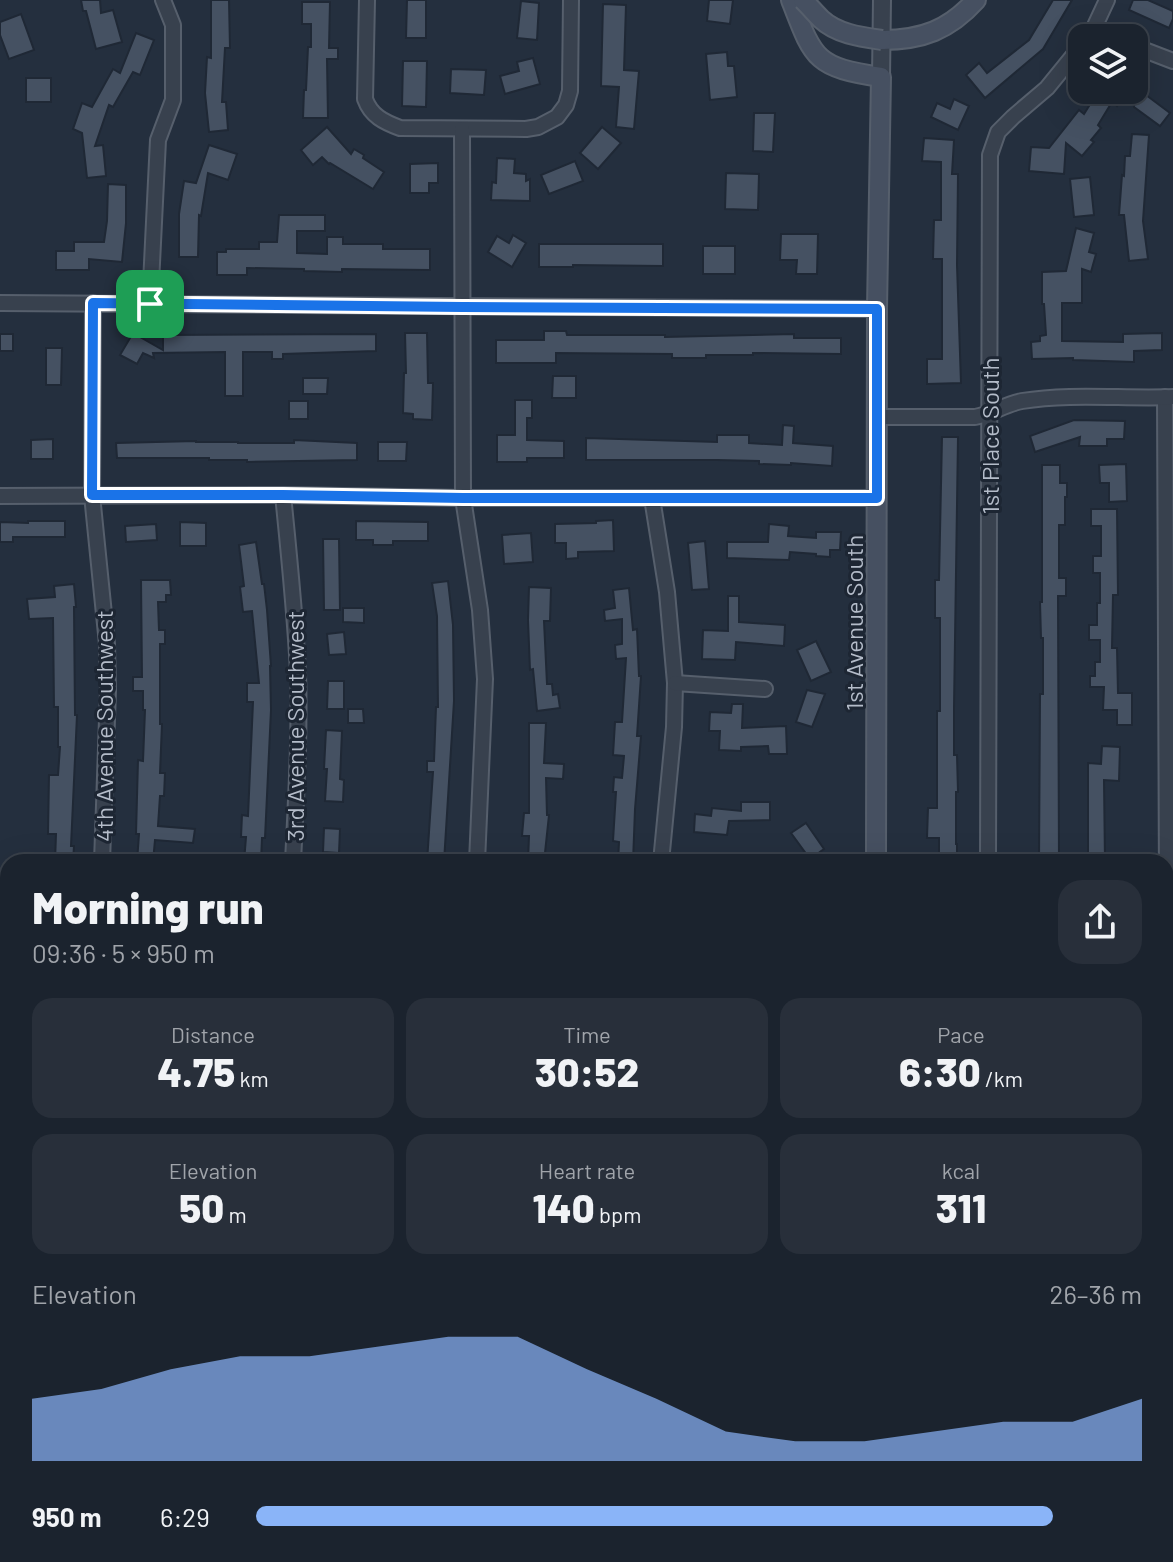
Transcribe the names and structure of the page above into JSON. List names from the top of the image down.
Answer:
{
  "streets": {
    "main road": ["1st Avenue South"],
    "street": ["1st Place South", "4th Avenue Southwest", "3rd Avenue Southwest"]
  },
  "page": {
    "heading": ["Morning run", "09:36 · 5 × 950 m"],
    "stats": [
      ["Distance", "4.75 km"],
      ["Time", "30:52"],
      ["Pace", "6:30 /km"],
      ["Elevation", "50 m"],
      ["Heart rate", "140 bpm"],
      ["kcal", "311"]
    ],
    "chart": ["Elevation", "26–36 m"],
    "list": [
      {
        "name": "950 m",
        "note": "6:29"
      }
    ]
  }
}
